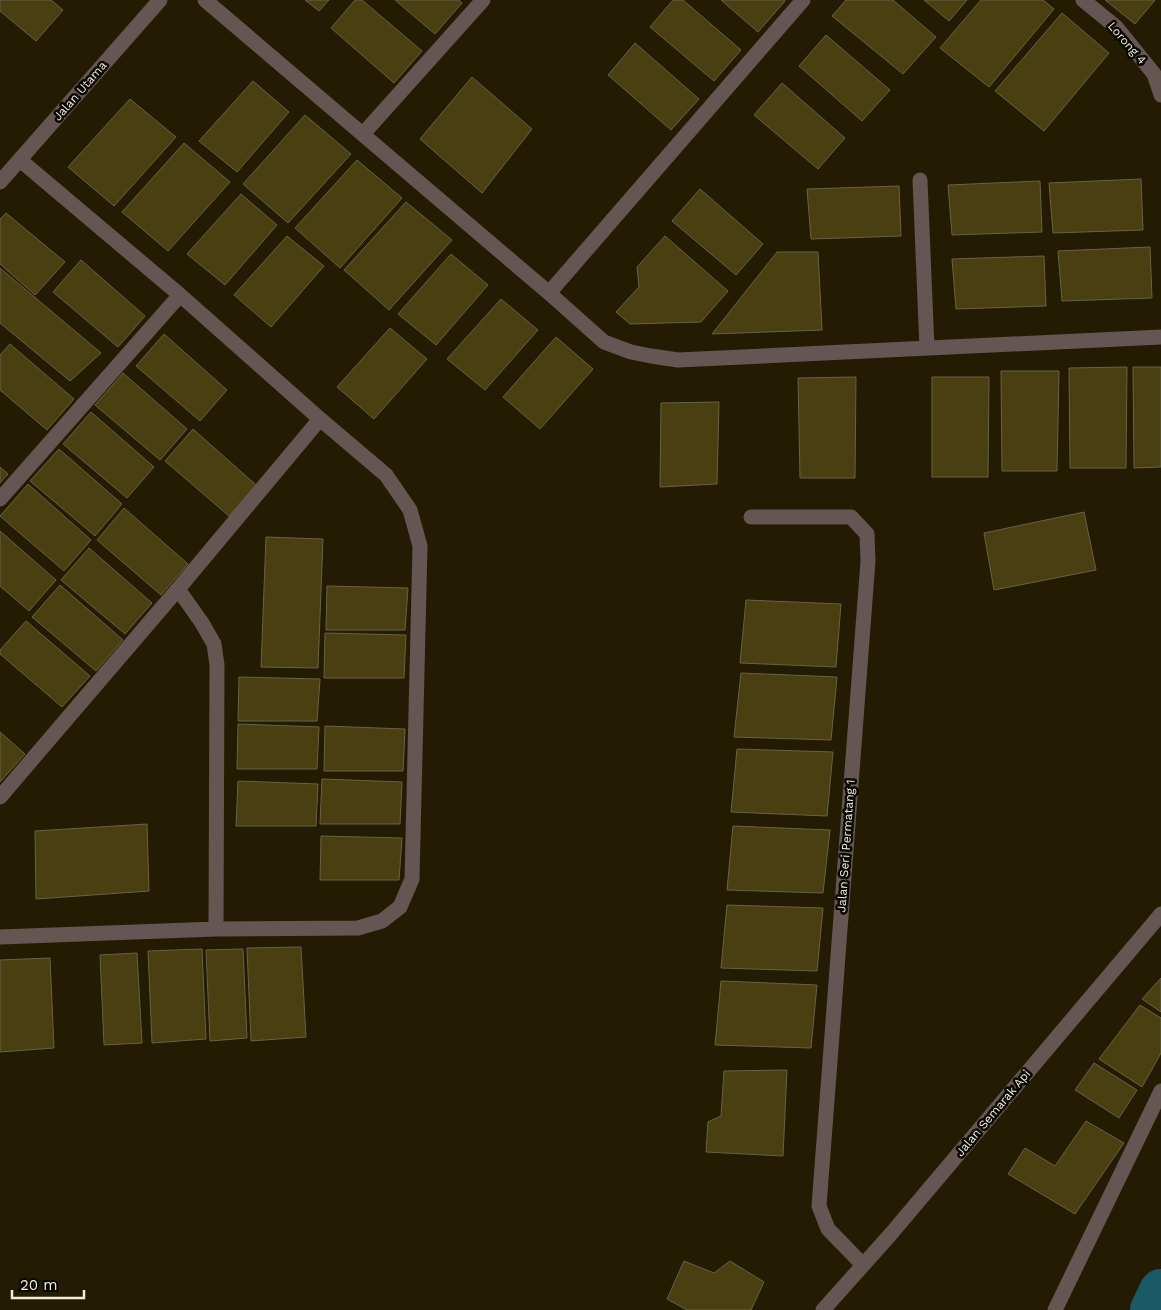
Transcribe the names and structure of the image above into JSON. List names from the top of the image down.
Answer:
{
  "streets": {
    "street": [
      "Lorong 4",
      "Jalan Utama",
      "Jalan Seri Permatang 1",
      "Jalan Semarak Api"
    ]
  },
  "crossings": [
    ["Jalan Seri Permatang 1", "Jalan Semarak Api"]
  ],
  "scale_bar": "20 m"
}
